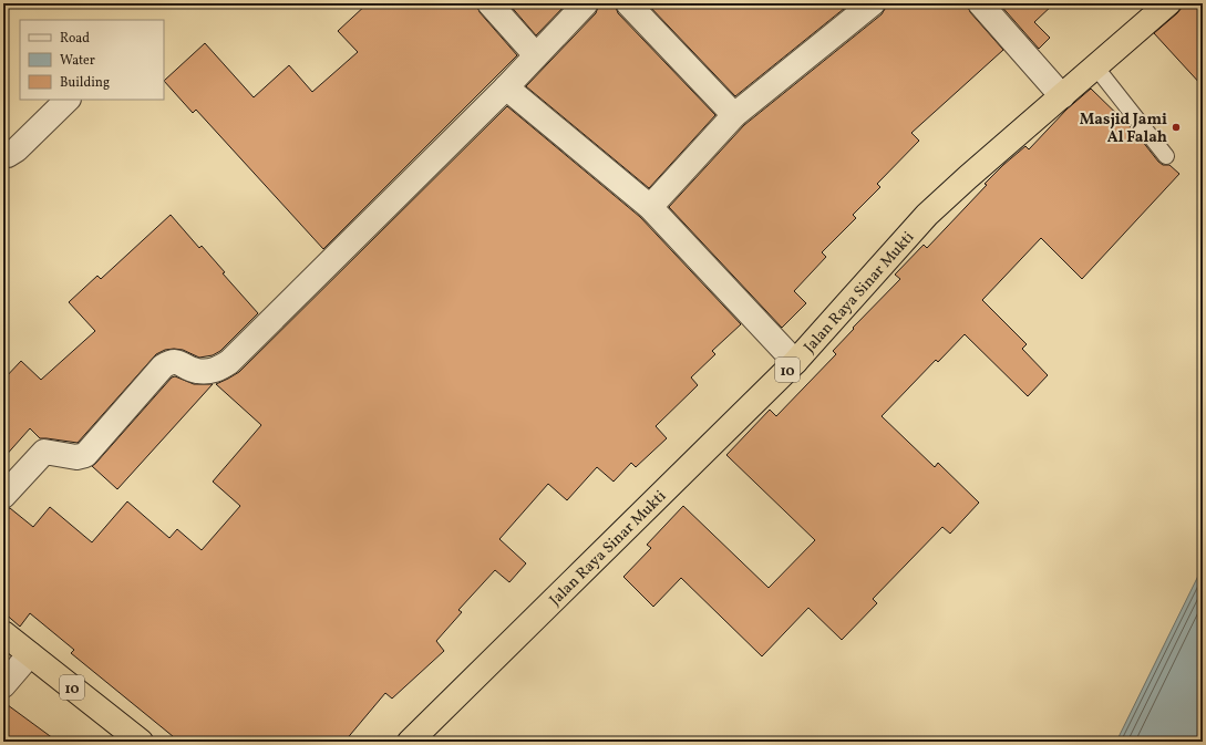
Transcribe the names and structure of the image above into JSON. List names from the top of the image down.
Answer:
{
  "streets": {
    "highway": ["Jalan Raya Sinar Mukti", "10"]
  },
  "places": ["Masjid Jami Al Falah"],
  "legend": ["Road", "Water", "Building"]
}
